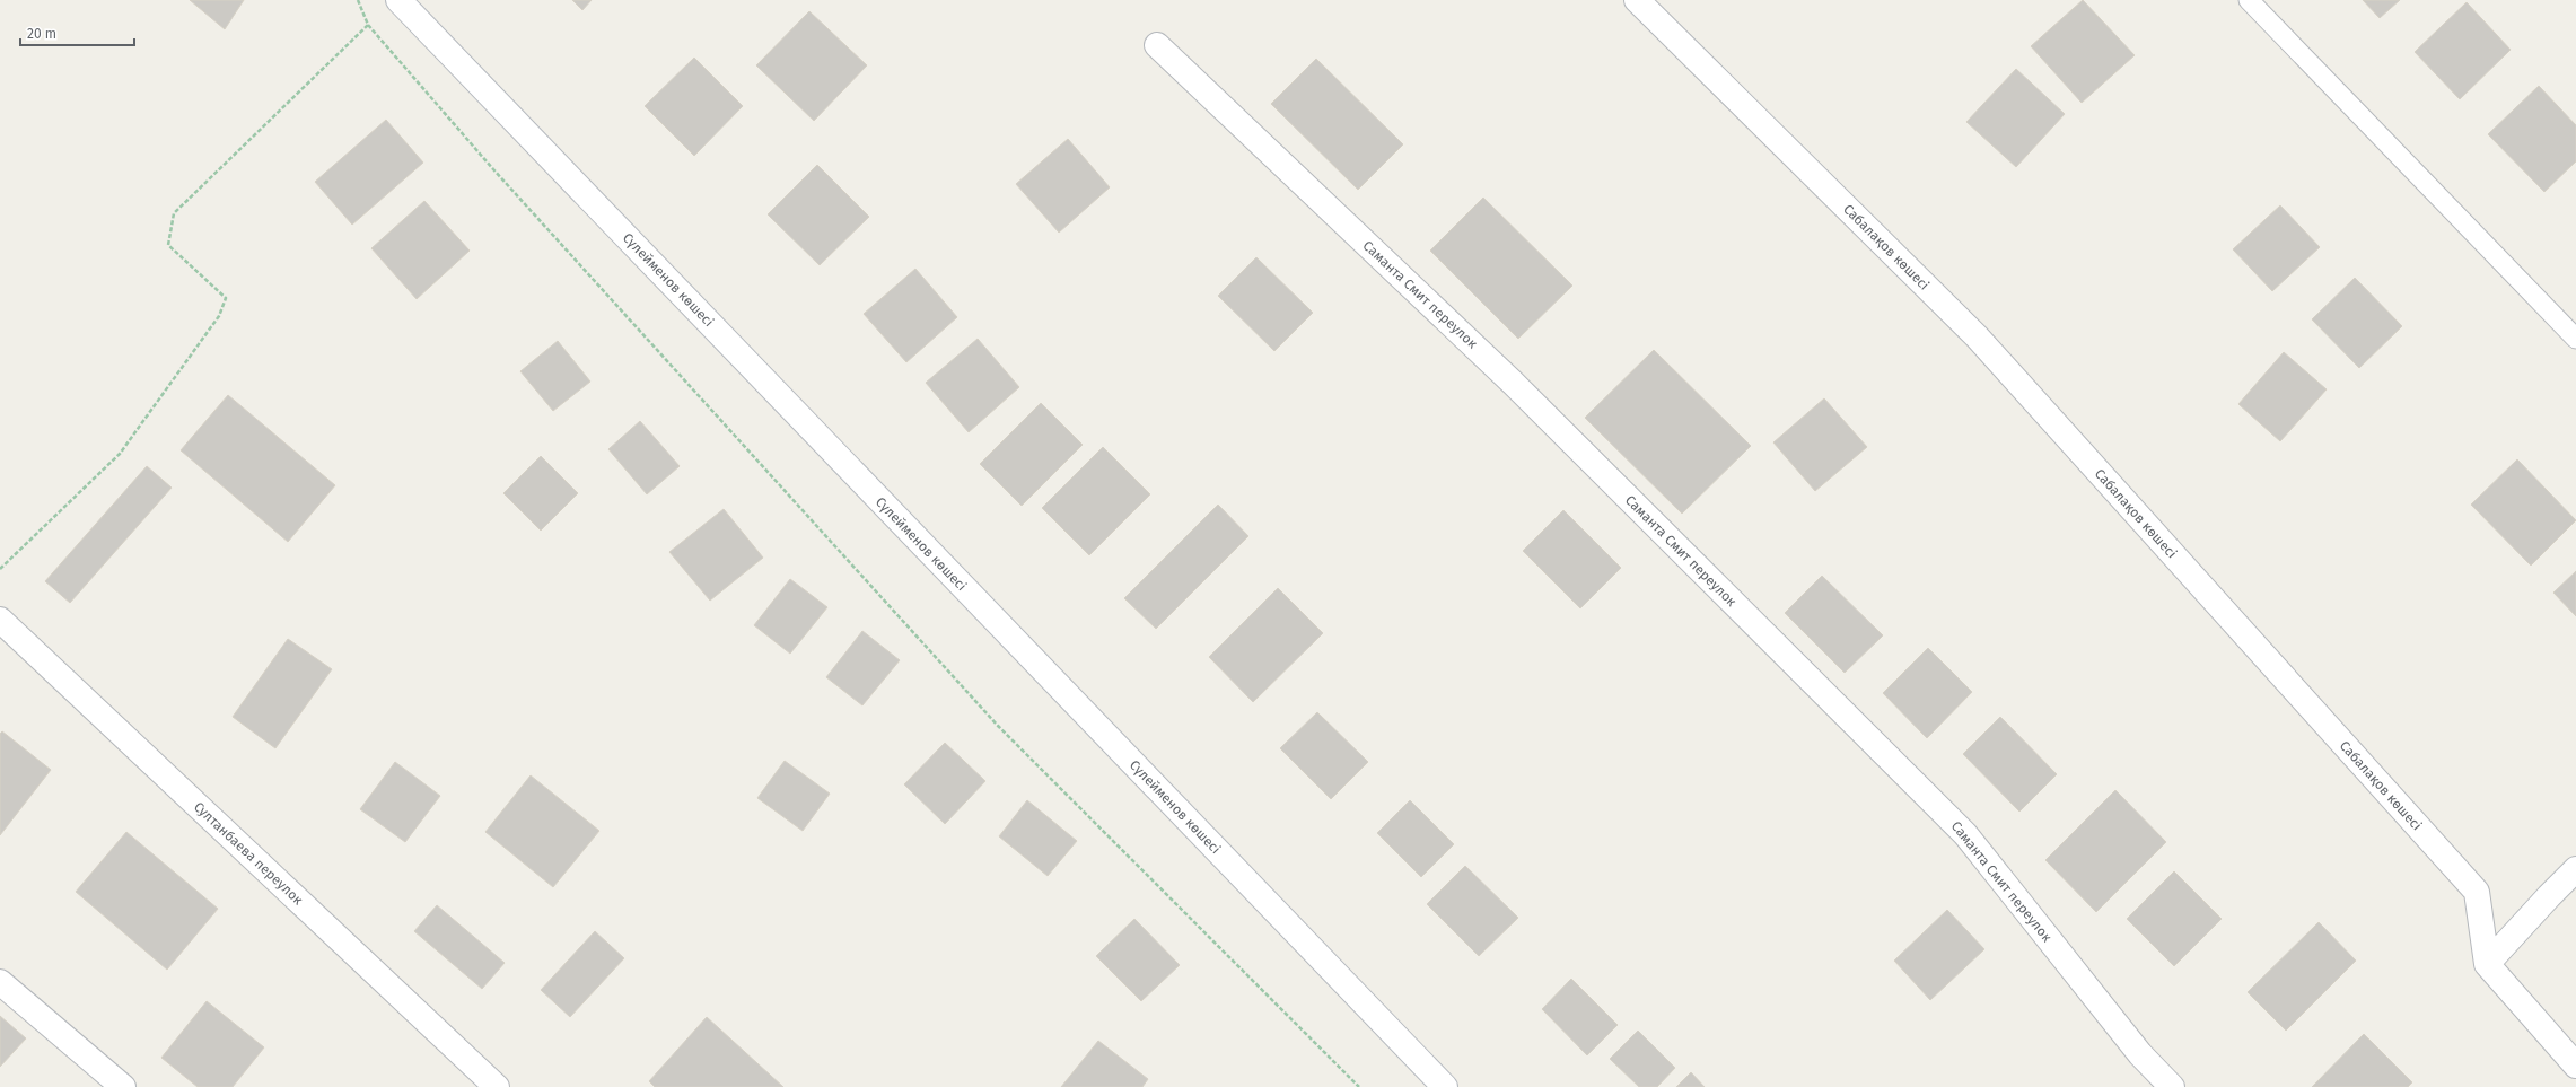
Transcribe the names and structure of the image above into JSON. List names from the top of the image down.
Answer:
{
  "streets": {
    "street": [
      "Сабалақов көшесі",
      "Сүлейменов көшесі",
      "Саманта Смит переулок",
      "Султанбаева переулок"
    ]
  },
  "scale_bar": "20 m"
}
